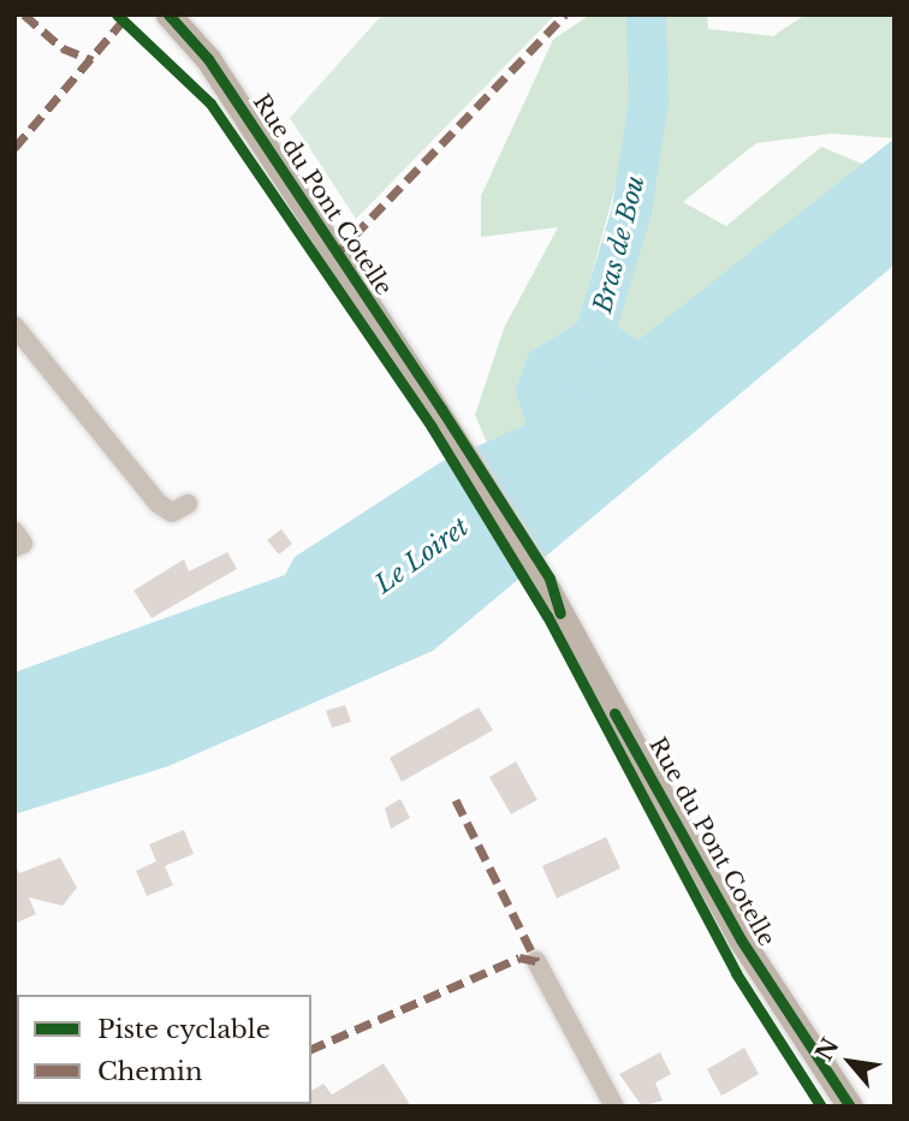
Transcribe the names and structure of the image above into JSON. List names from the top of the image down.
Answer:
{
  "streets": {
    "street": ["Rue du Pont Cotelle"]
  },
  "water": ["Bras de Bou", "Le Loiret"],
  "legend": ["Piste cyclable", "Chemin"],
  "north": "top left"
}
